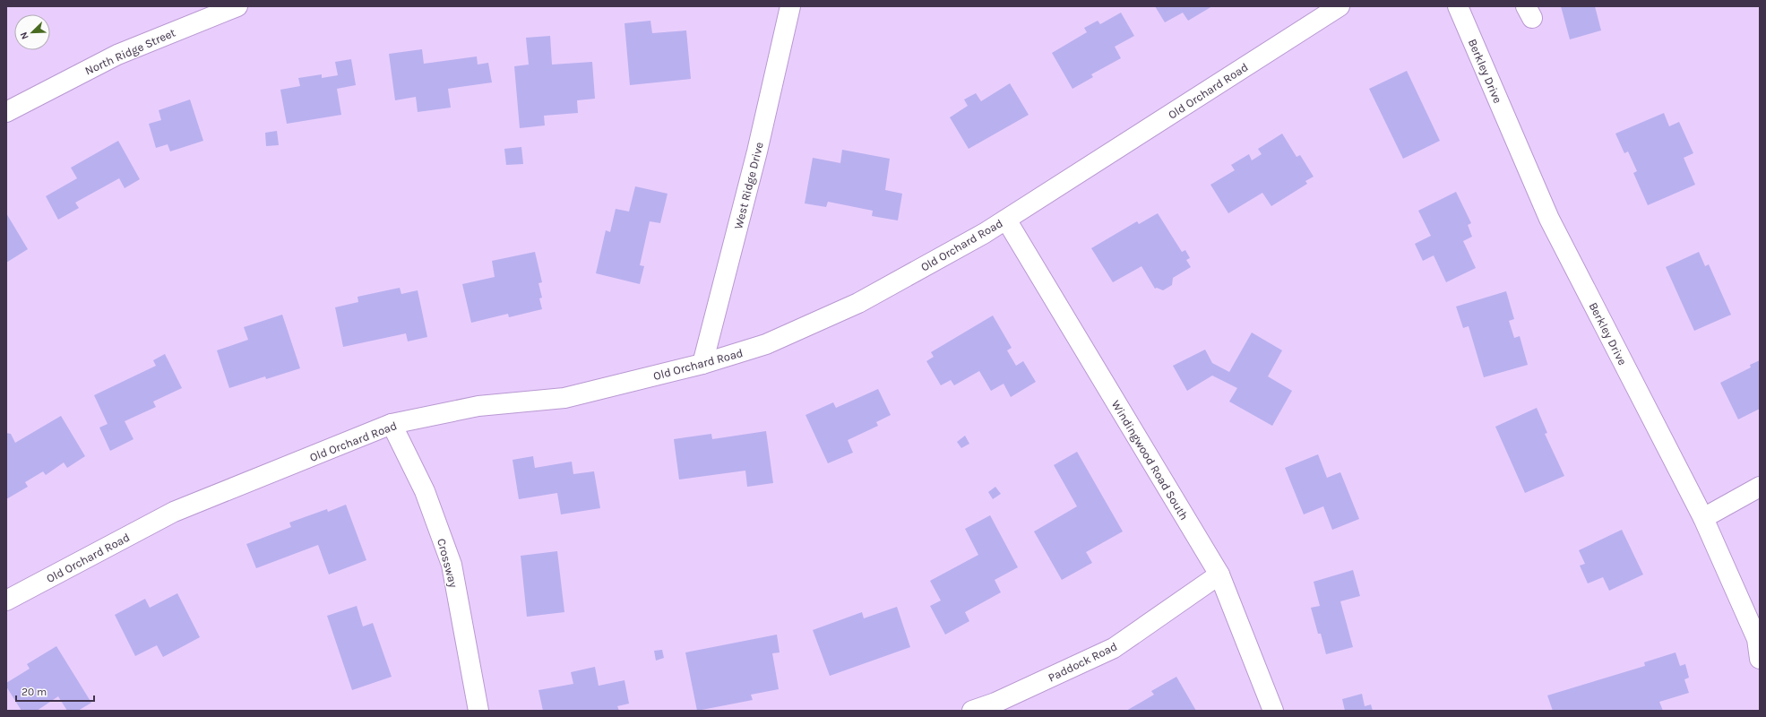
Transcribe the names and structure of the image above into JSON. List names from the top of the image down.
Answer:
{
  "streets": {
    "street": [
      "North Ridge Street",
      "Berkley Drive",
      "Old Orchard Road",
      "West Ridge Drive",
      "Windingwood Road South",
      "Crossway",
      "Paddock Road"
    ]
  },
  "crossings": [
    ["Old Orchard Road", "West Ridge Drive"],
    ["Old Orchard Road", "Windingwood Road South"],
    ["Old Orchard Road", "Crossway"],
    ["Windingwood Road South", "Paddock Road"]
  ],
  "scale_bar": "20 m",
  "north": "bottom left"
}
